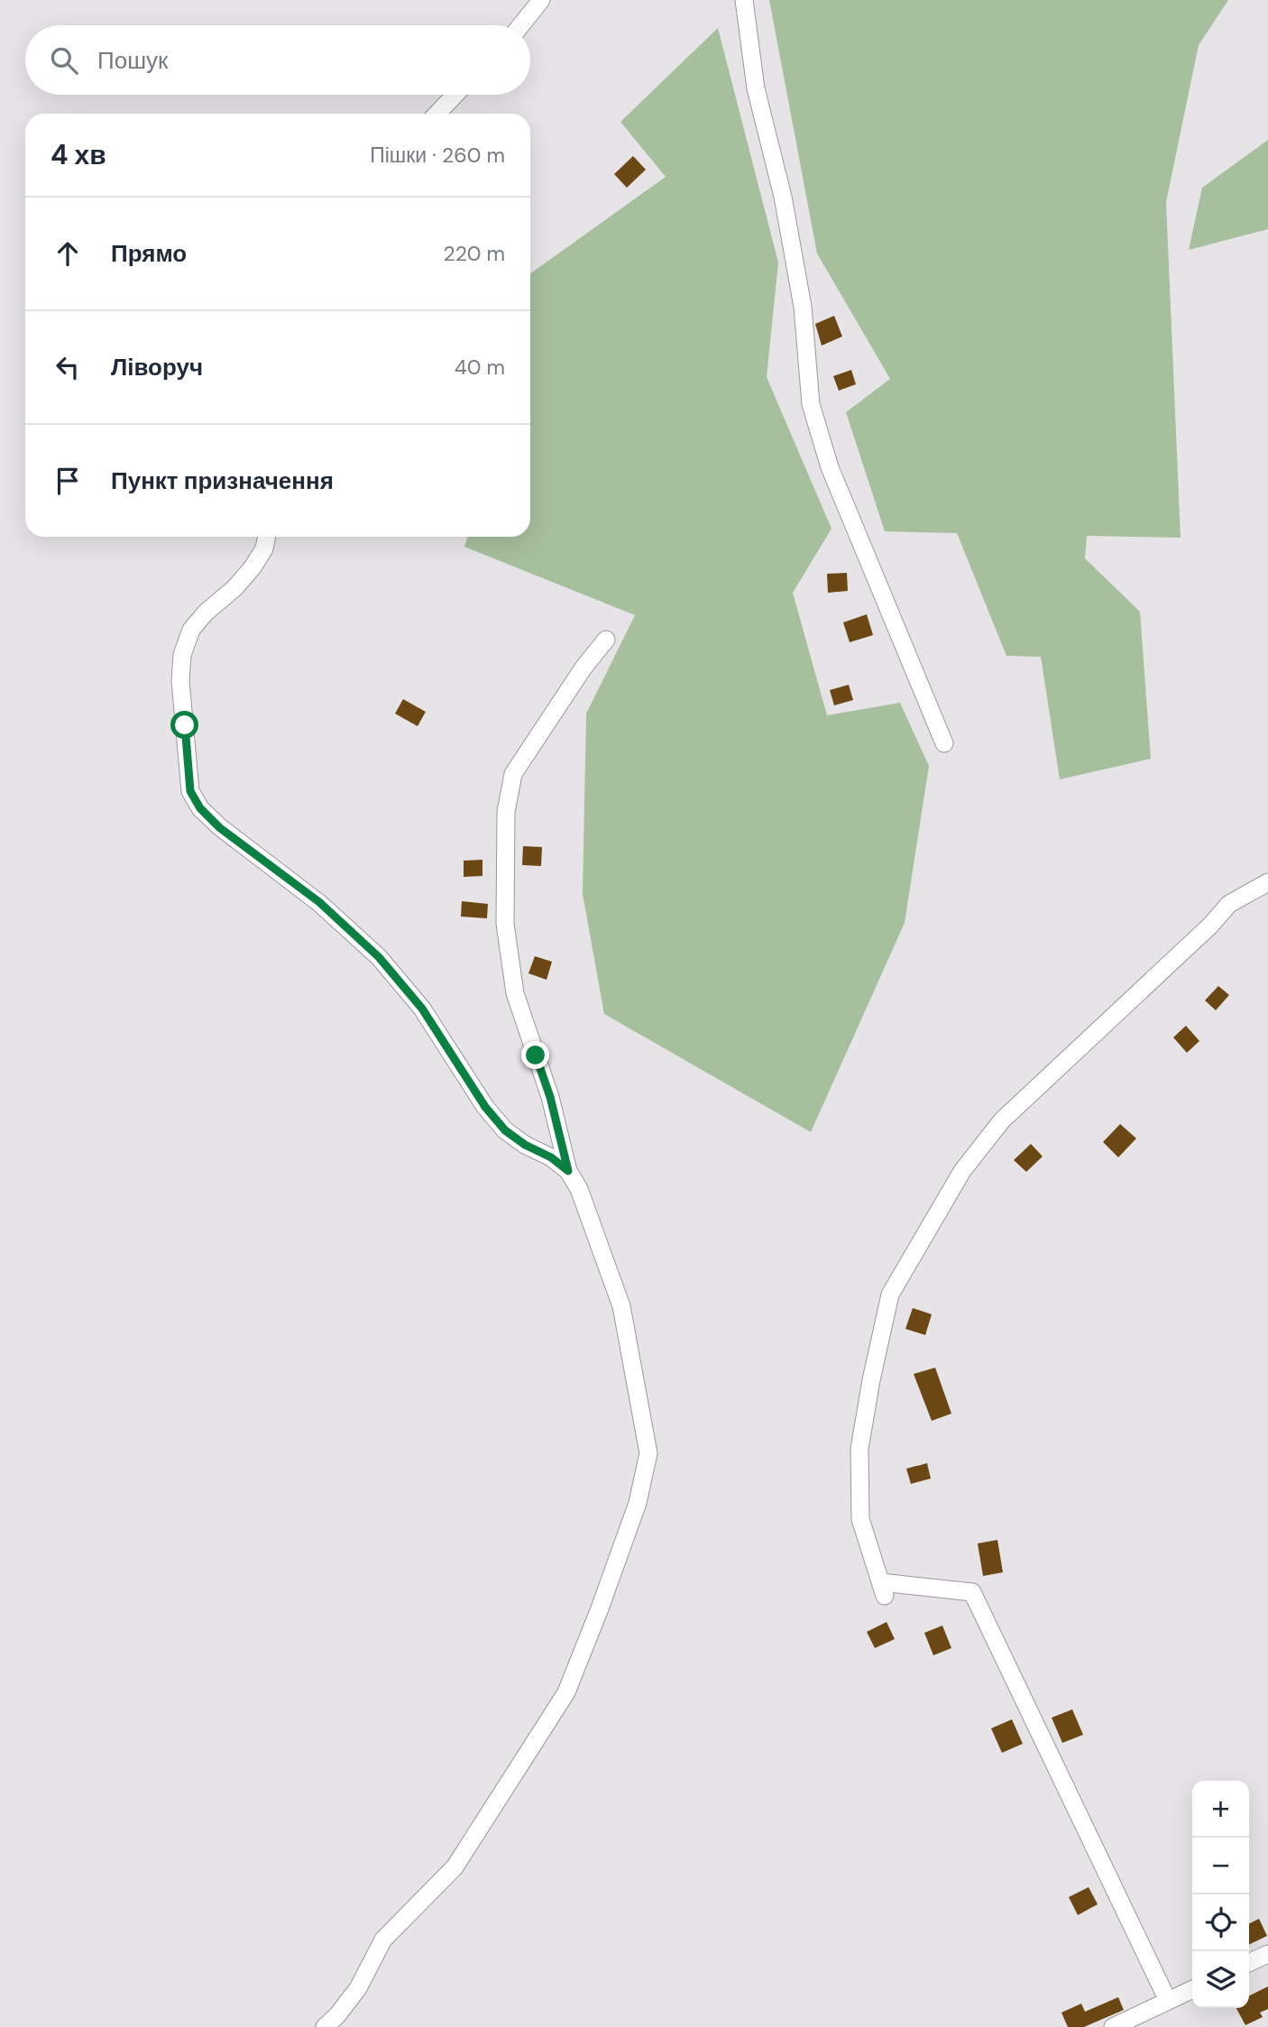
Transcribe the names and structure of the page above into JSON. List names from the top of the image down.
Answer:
{
  "page": {
    "search": "Пошук",
    "heading": ["4 хв", "Пішки · 260 m"],
    "list": [
      ["Прямо", "220 m"],
      ["Ліворуч", "40 m"],
      "Пункт призначення"
    ],
    "map_buttons": ["+", "−"]
  }
}
